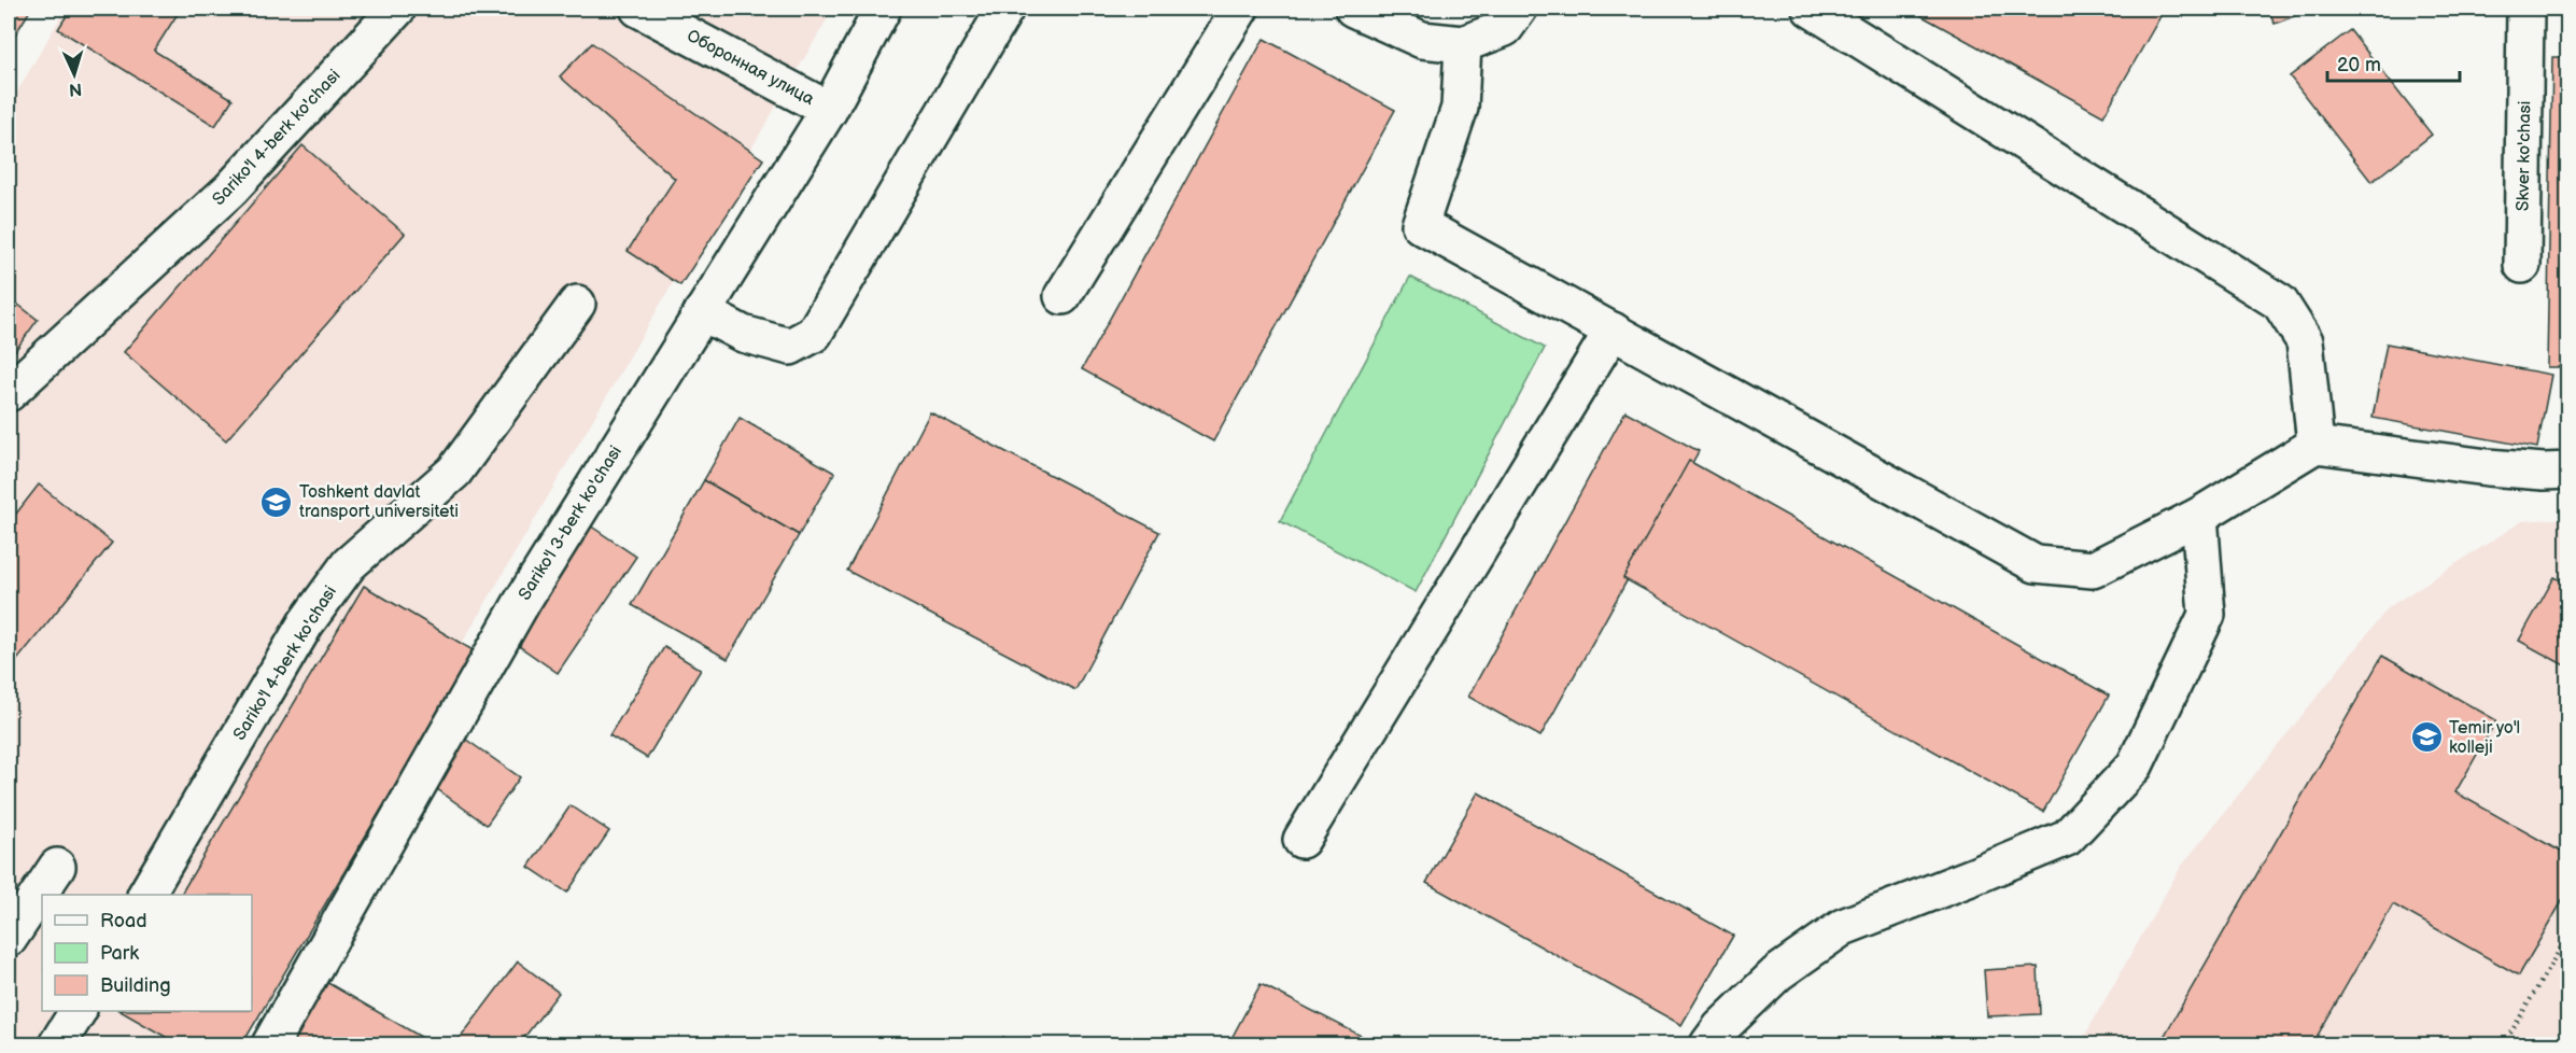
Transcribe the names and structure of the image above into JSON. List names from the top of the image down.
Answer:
{
  "streets": {
    "street": [
      "Оборонная улица",
      "Sariko'l 4-berk ko'chasi",
      "Skver ko'chasi",
      "Sariko'l 3-berk ko'chasi"
    ]
  },
  "crossings": [
    ["Оборонная улица", "Sariko'l 3-berk ko'chasi"]
  ],
  "places": {
    "school or university": ["Toshkent davlat transport universiteti", "Temir yo'l kolleji"]
  },
  "legend": ["Road", "Park", "Building"],
  "scale_bar": "20 m",
  "north": "bottom"
}
